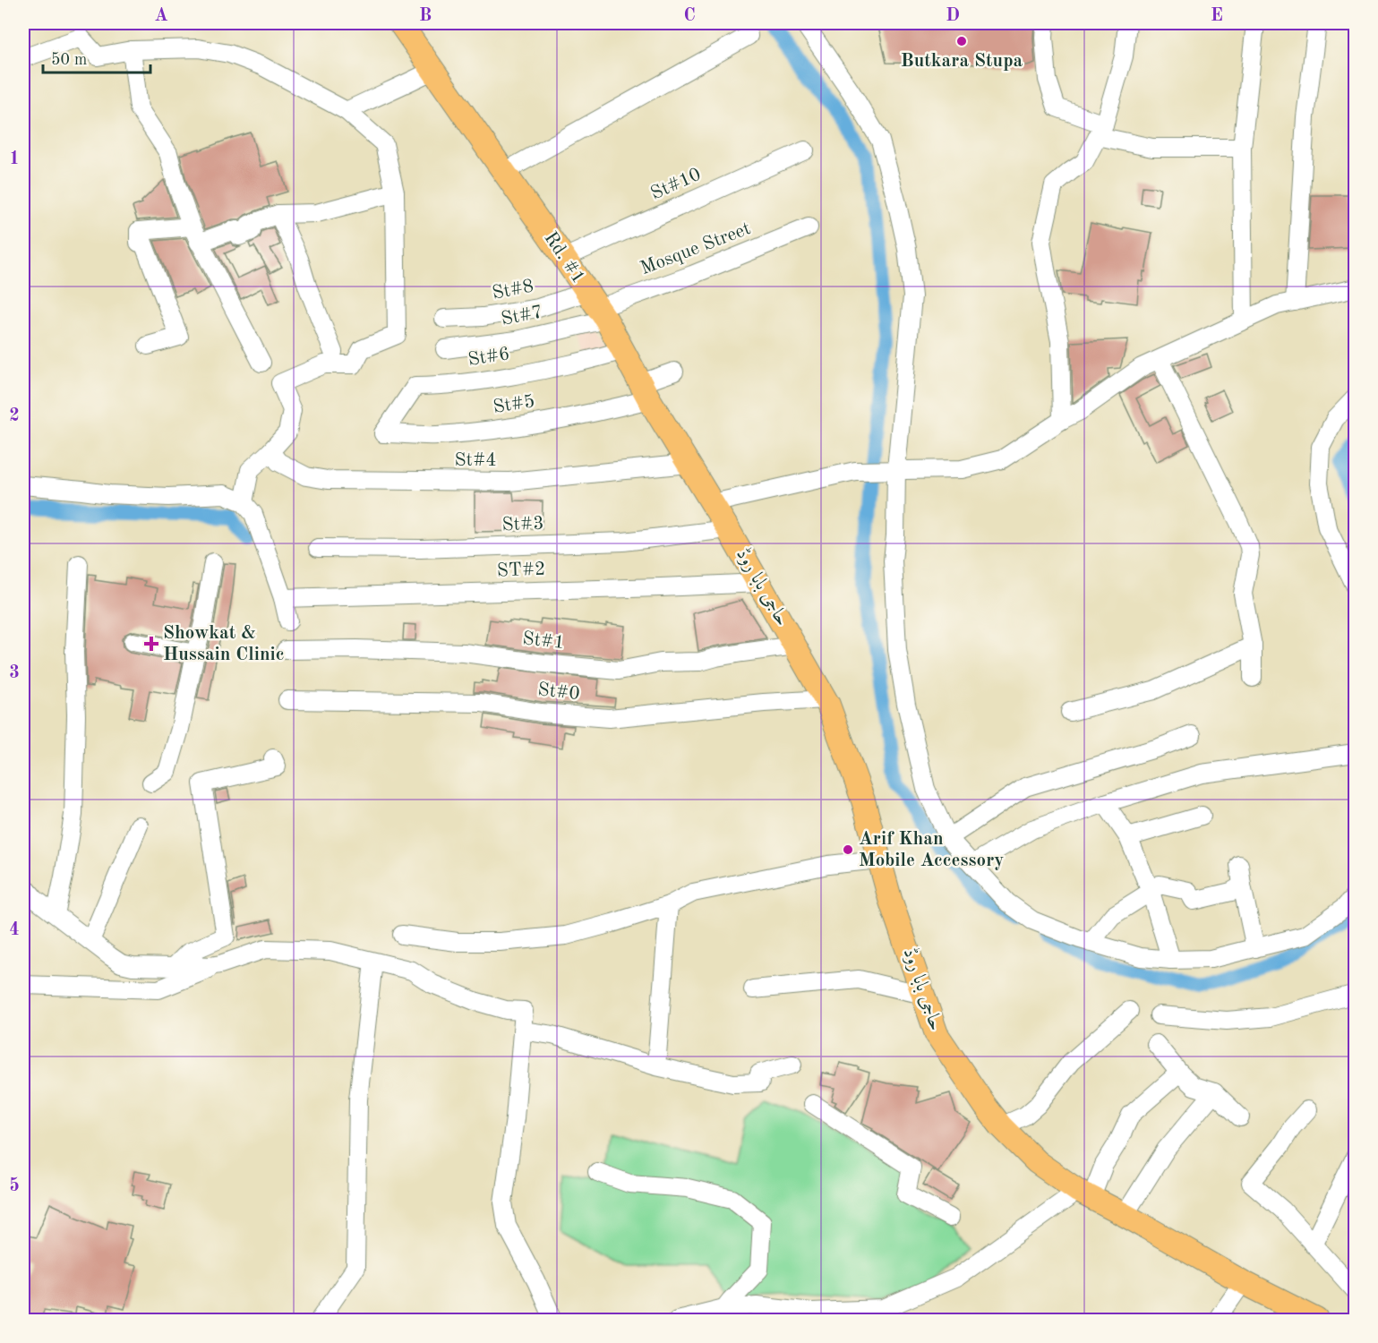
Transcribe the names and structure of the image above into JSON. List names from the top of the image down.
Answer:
{
  "streets": {
    "main road": ["Rd. #1", "حاجی بابا روڈ"],
    "street": [
      "St#10",
      "Mosque Street",
      "St#8",
      "St#7",
      "St#6",
      "St#5",
      "St#4",
      "St#3",
      "ST#2",
      "St#1",
      "St#0"
    ]
  },
  "crossings": [
    ["St#10", "Rd. #1"],
    ["Mosque Street", "Rd. #1"],
    ["Mosque Street", "St#8"],
    ["Mosque Street", "St#7"],
    ["Rd. #1", "St#8"],
    ["Rd. #1", "St#7"],
    ["Rd. #1", "St#6"],
    ["Rd. #1", "St#5"],
    ["Rd. #1", "St#4"],
    ["Rd. #1", "حاجی بابا روڈ"],
    ["St#8", "St#7"],
    ["St#6", "St#5"],
    ["St#3", "حاجی بابا روڈ"],
    ["ST#2", "حاجی بابا روڈ"],
    ["حاجی بابا روڈ", "St#1"],
    ["حاجی بابا روڈ", "St#0"]
  ],
  "places": {
    "other": ["Butkara Stupa", "Arif Khan Mobile Accessory"],
    "health": ["Showkat & Hussain Clinic"]
  },
  "scale_bar": "50 m",
  "grid": {
    "columns": [
      "A",
      "B",
      "C",
      "D",
      "E"
    ],
    "rows": [
      "1",
      "2",
      "3",
      "4",
      "5"
    ]
  }
}
